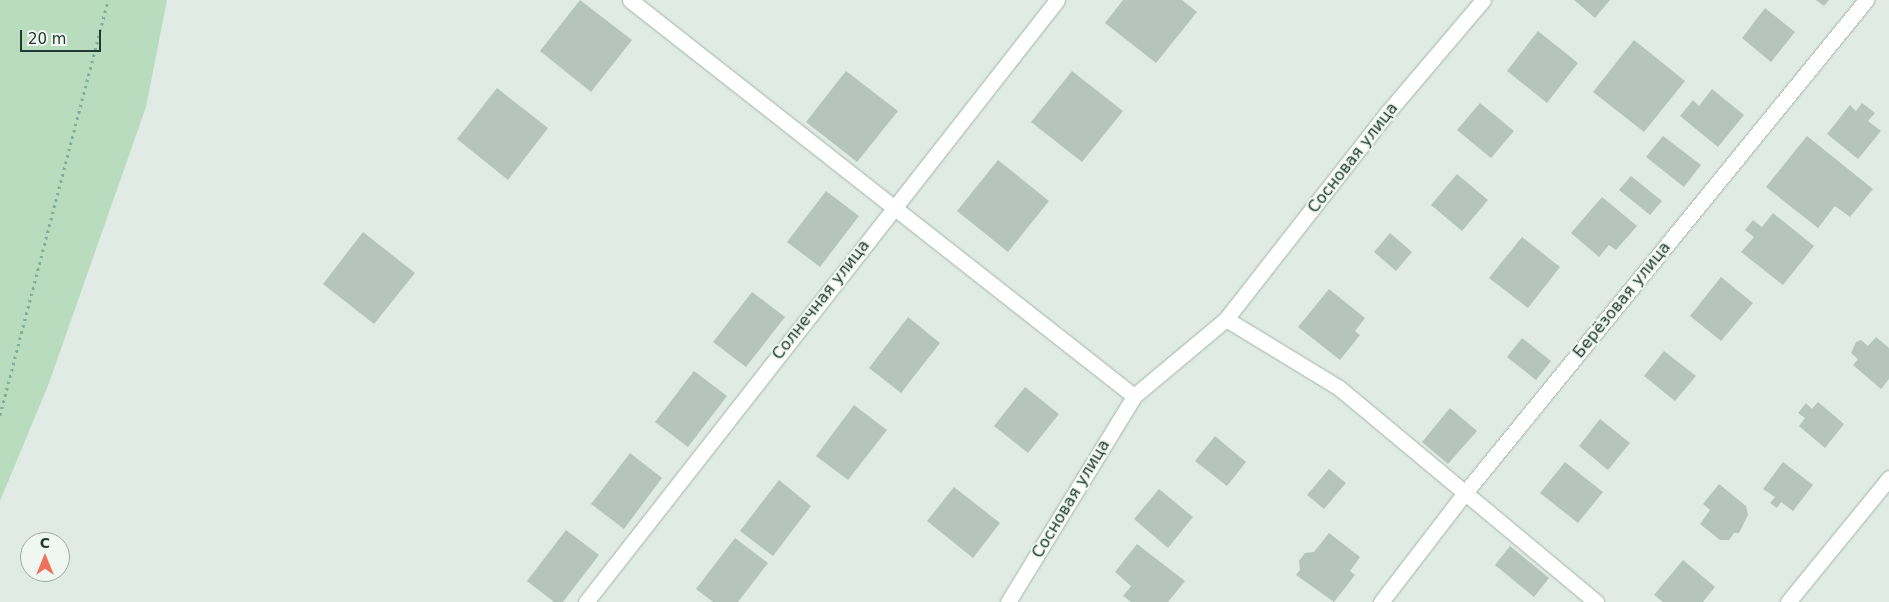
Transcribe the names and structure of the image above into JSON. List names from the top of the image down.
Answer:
{
  "streets": {
    "street": ["Сосновая улица", "Солнечная улица", "Берёзовая улица"]
  },
  "scale_bar": "20 m",
  "north": "top"
}
